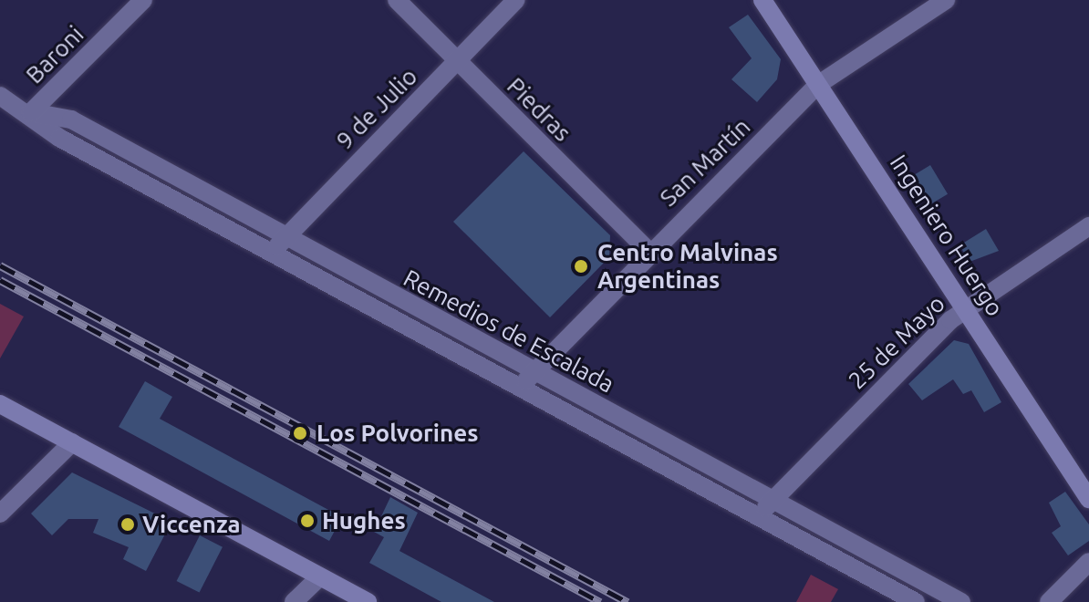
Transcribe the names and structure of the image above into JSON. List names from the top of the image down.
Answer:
{
  "streets": {
    "street": [
      "Baroni",
      "9 de Julio",
      "Piedras",
      "San Martín",
      "Ingeniero Huergo",
      "Remedios de Escalada",
      "25 de Mayo"
    ]
  },
  "crossings": [
    ["Baroni", "Remedios de Escalada"],
    ["9 de Julio", "Piedras"],
    ["9 de Julio", "Remedios de Escalada"],
    ["Piedras", "San Martín"],
    ["San Martín", "Ingeniero Huergo"],
    ["San Martín", "Remedios de Escalada"],
    ["Ingeniero Huergo", "25 de Mayo"],
    ["Remedios de Escalada", "25 de Mayo"]
  ],
  "places": [
    "Centro Malvinas Argentinas",
    "Los Polvorines",
    "Hughes",
    "Viccenza"
  ]
}
